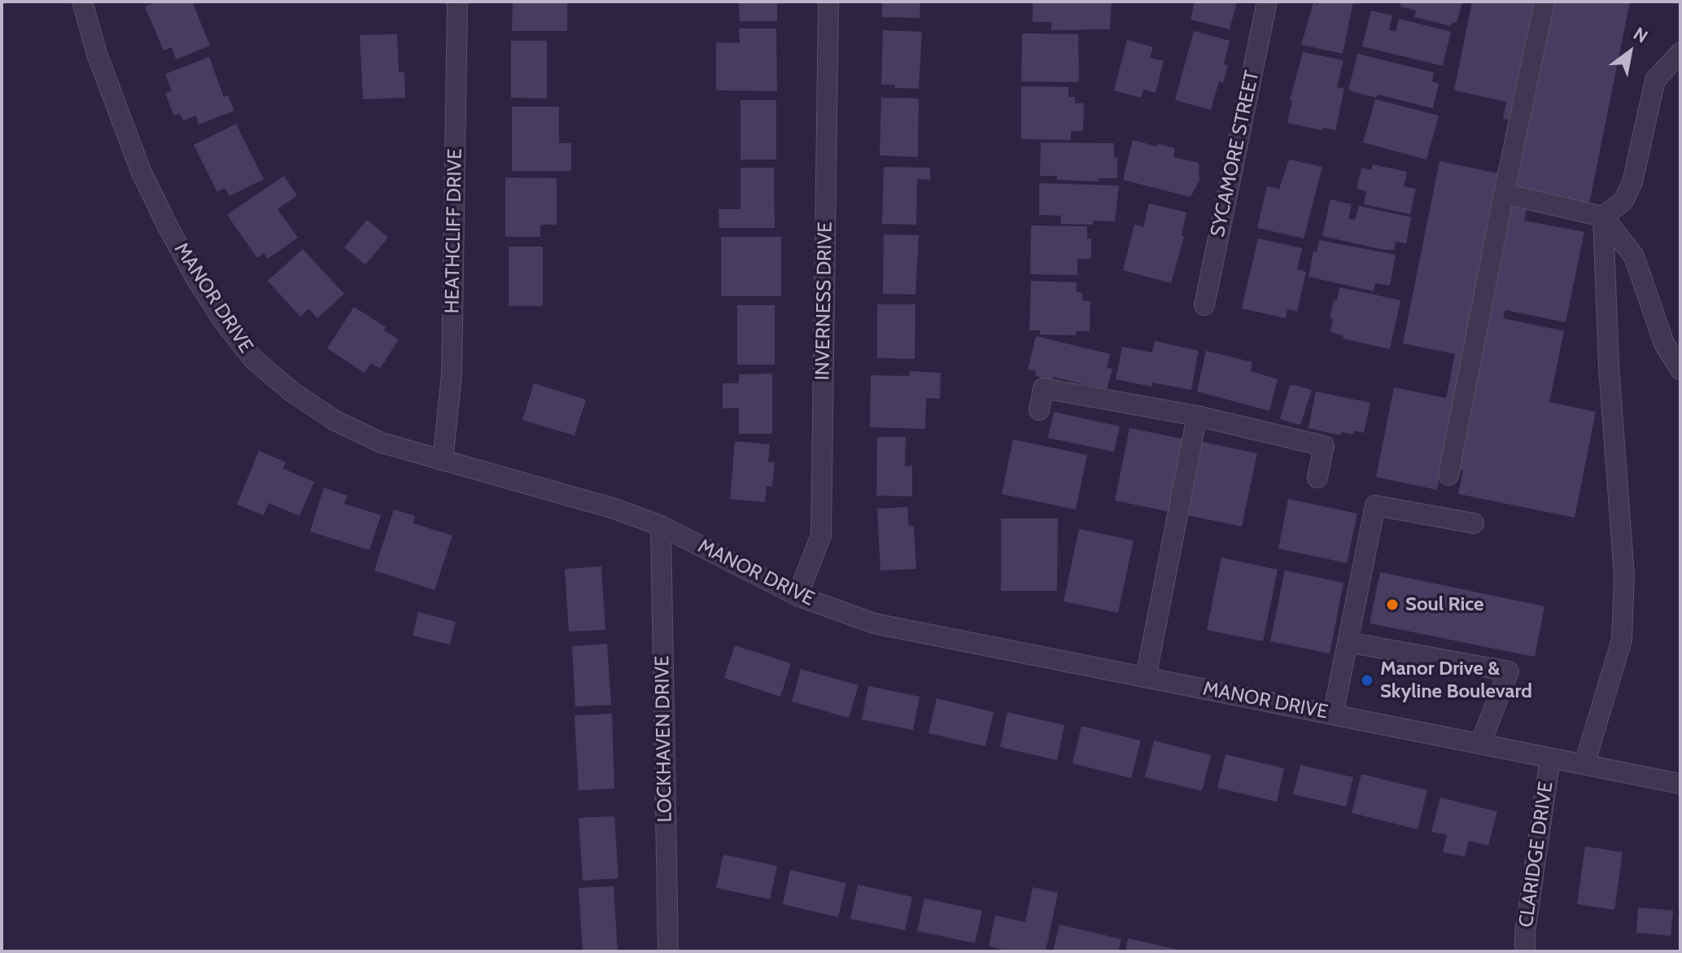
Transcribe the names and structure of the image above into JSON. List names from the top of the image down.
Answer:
{
  "streets": {
    "street": [
      "SYCAMORE STREET",
      "HEATHCLIFF DRIVE",
      "MANOR DRIVE",
      "INVERNESS DRIVE",
      "LOCKHAVEN DRIVE",
      "CLARIDGE DRIVE"
    ]
  },
  "crossings": [
    ["HEATHCLIFF DRIVE", "MANOR DRIVE"],
    ["MANOR DRIVE", "INVERNESS DRIVE"],
    ["MANOR DRIVE", "LOCKHAVEN DRIVE"],
    ["MANOR DRIVE", "CLARIDGE DRIVE"]
  ],
  "places": ["Soul Rice", "Manor Drive & Skyline Boulevard"],
  "north": "top right"
}
